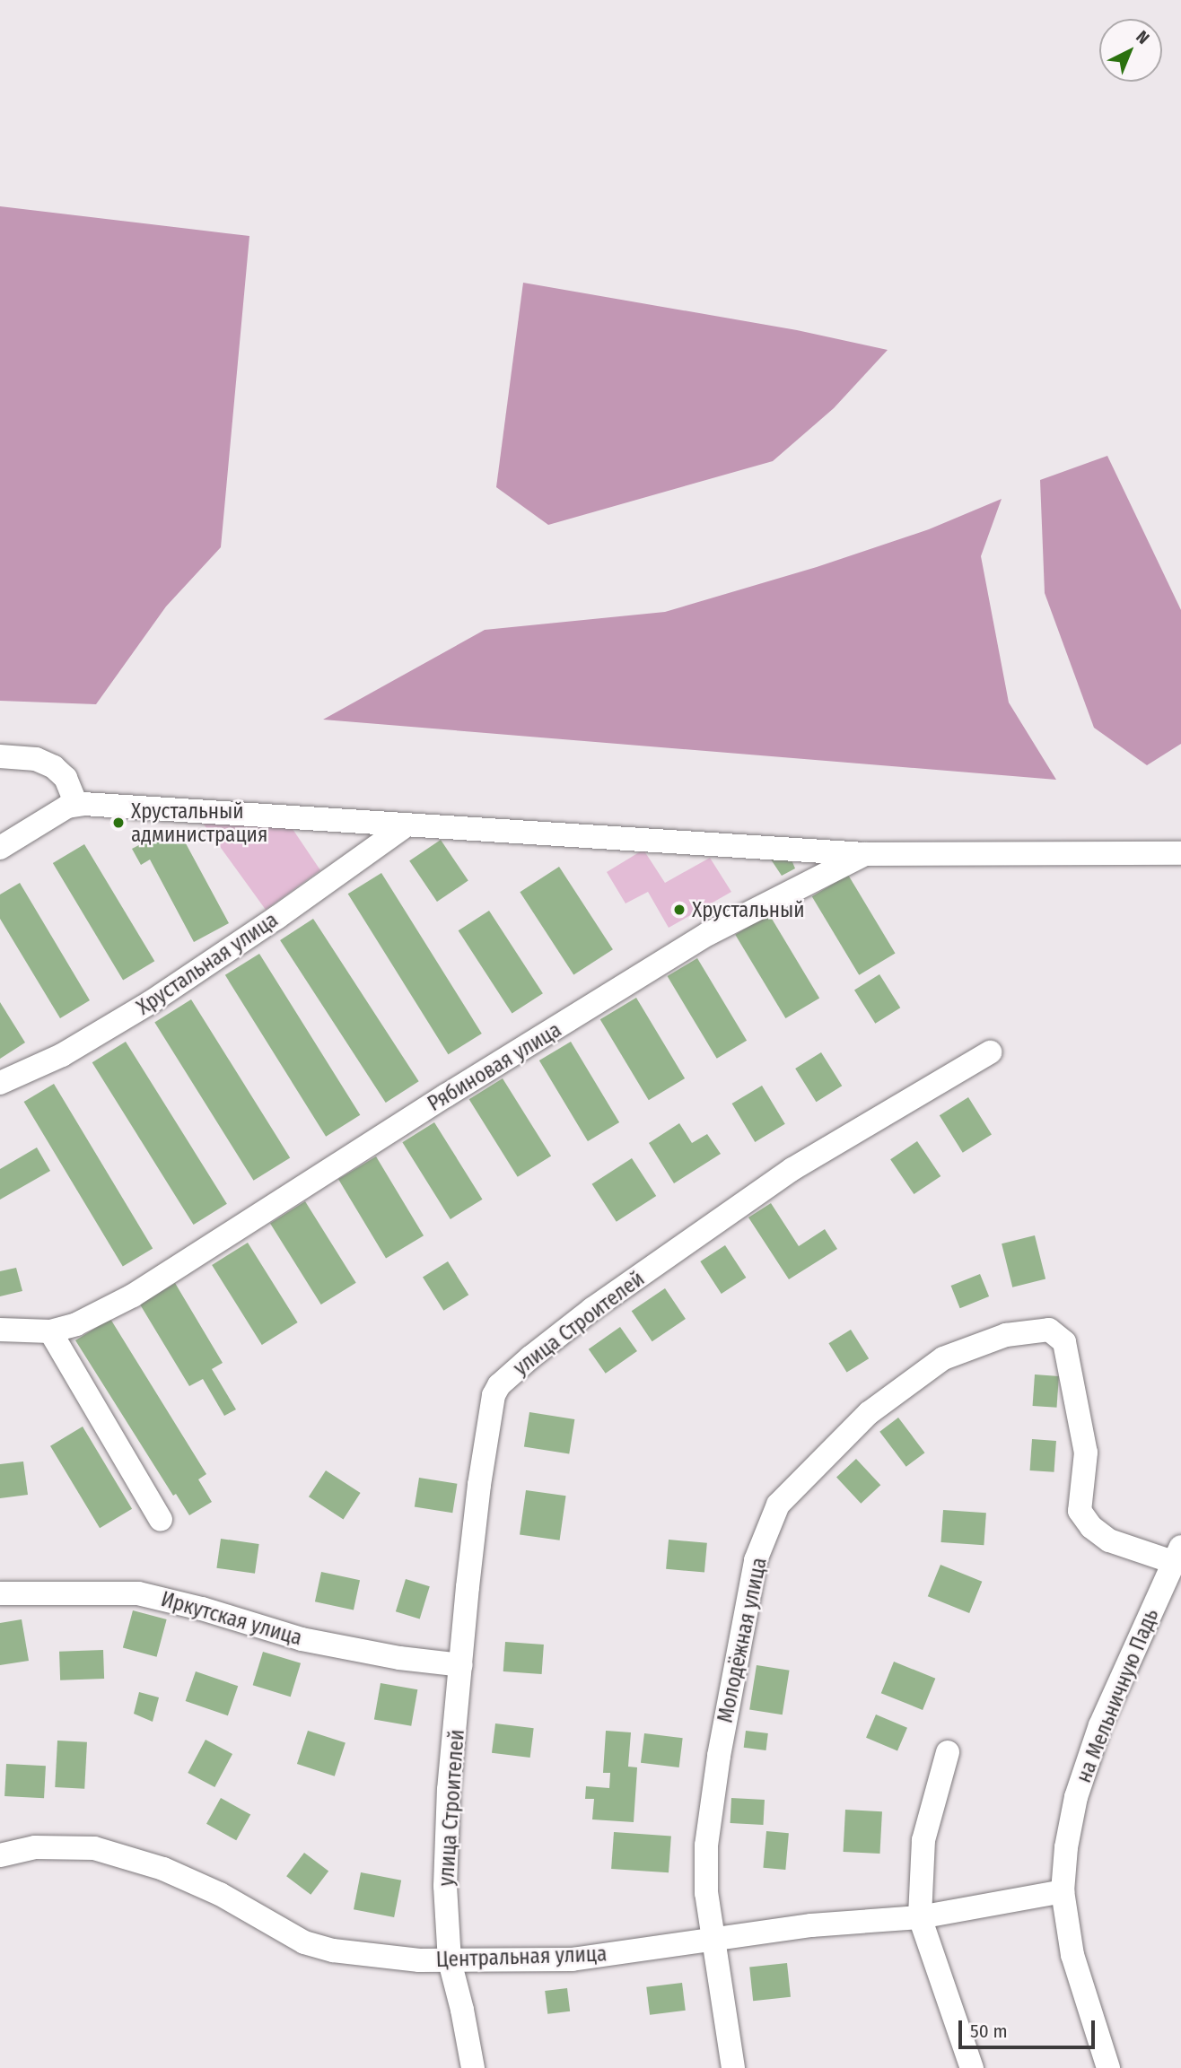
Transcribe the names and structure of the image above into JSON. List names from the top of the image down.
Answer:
{
  "streets": {
    "street": [
      "Хрустальная улица",
      "Рябиновая улица",
      "улица Строителей",
      "Иркутская улица",
      "Молодёжная улица",
      "на Мельничную Падь",
      "Центральная улица"
    ]
  },
  "crossings": [
    ["улица Строителей", "Иркутская улица"],
    ["улица Строителей", "Центральная улица"],
    ["Молодёжная улица", "на Мельничную Падь"],
    ["Молодёжная улица", "Центральная улица"],
    ["на Мельничную Падь", "Центральная улица"]
  ],
  "places": ["Хрустальный администрация", "Хрустальный"],
  "scale_bar": "50 m",
  "north": "top right"
}
